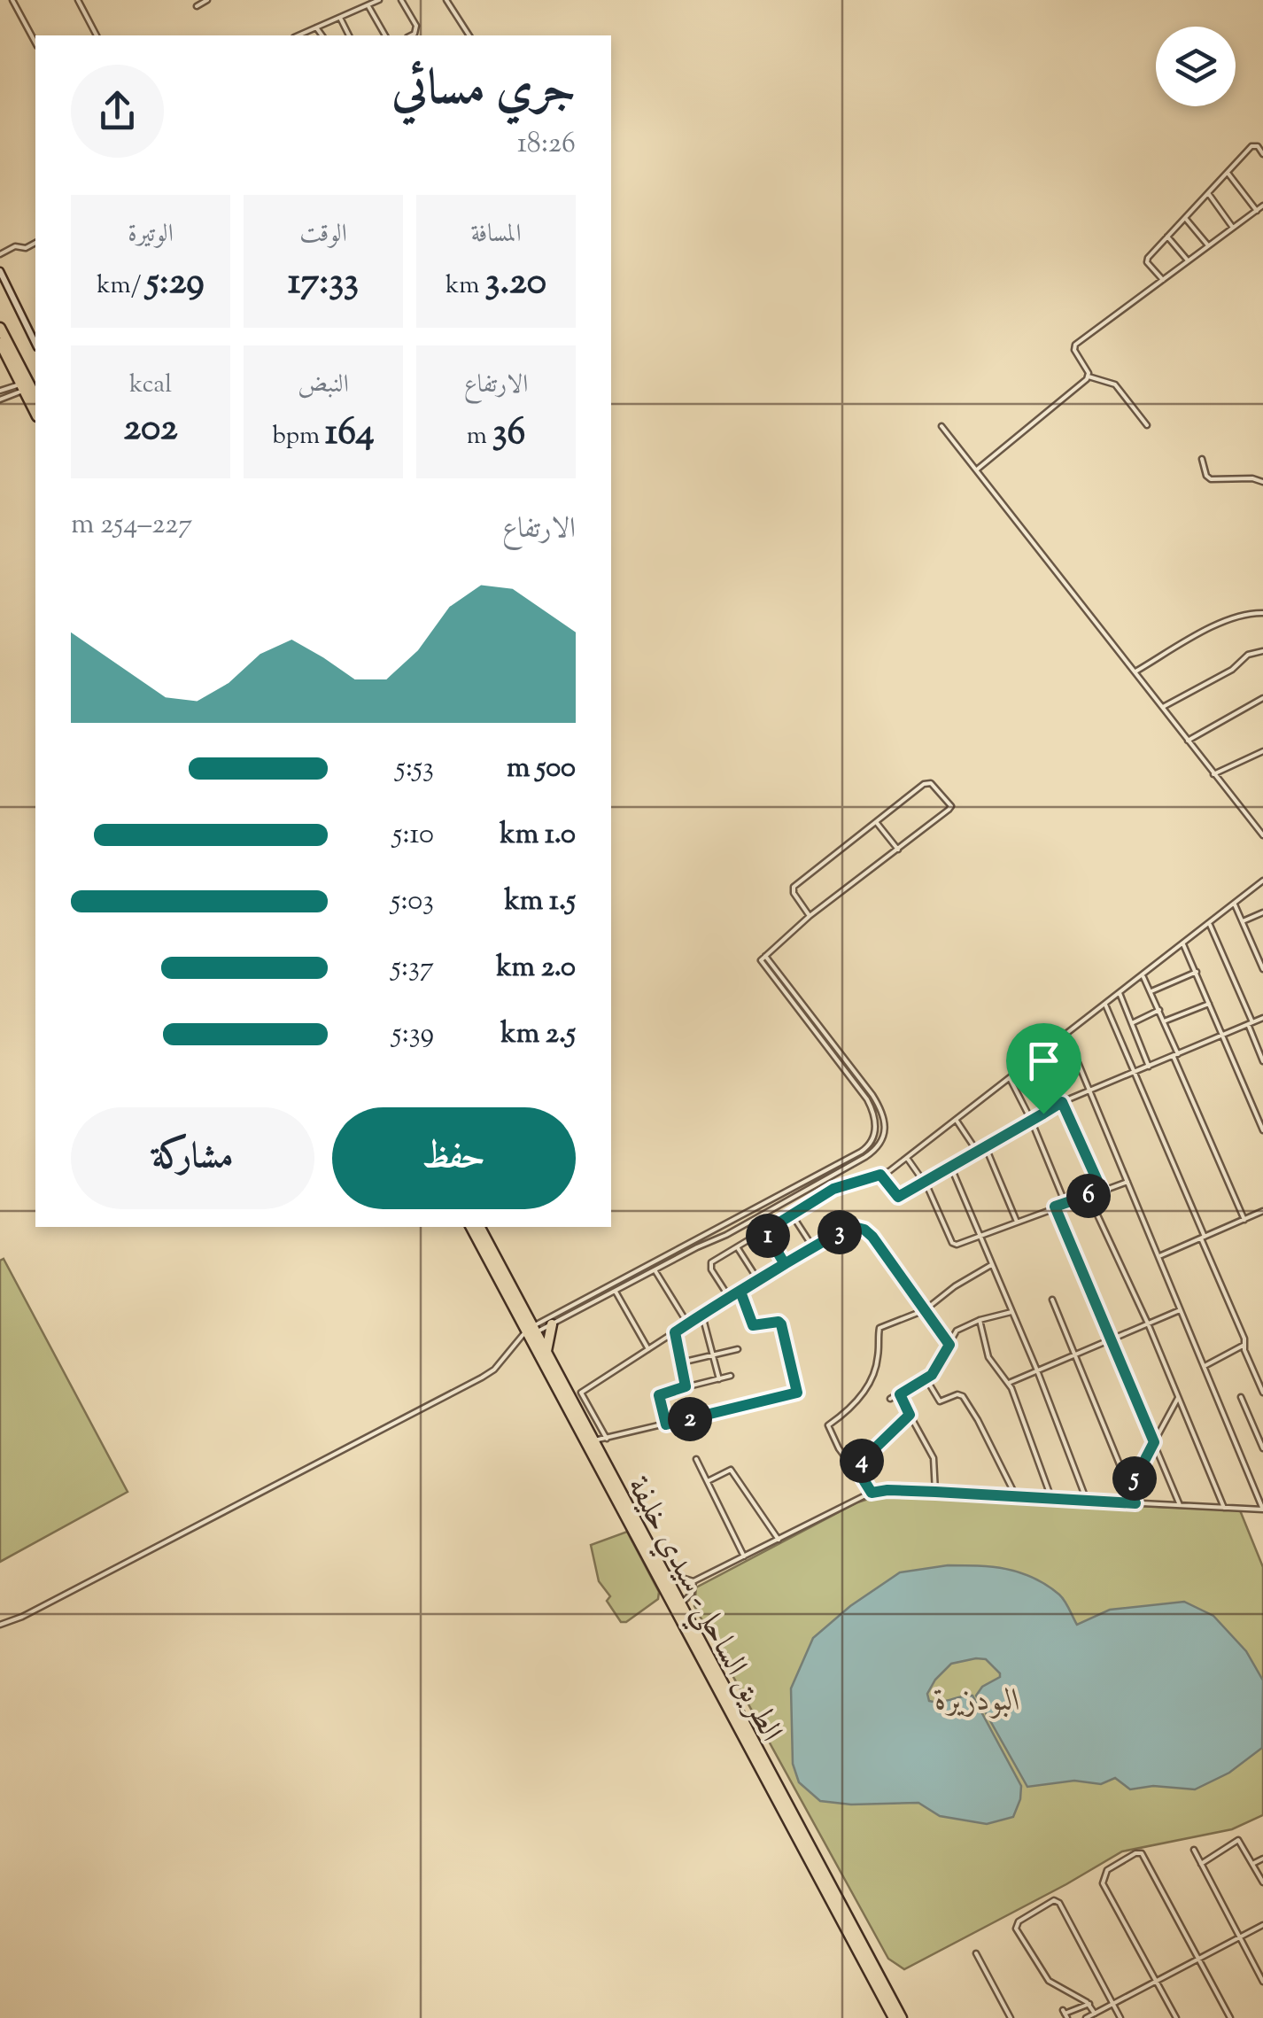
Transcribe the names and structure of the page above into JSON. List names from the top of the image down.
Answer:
{
  "streets": {
    "highway": ["الطريق الساحلي- سيدي خليفة"]
  },
  "parks": ["البودزيرة"],
  "page": {
    "heading": ["جري مسائي", "18:26"],
    "stats": [
      ["المسافة", "3.20 km"],
      ["الوقت", "17:33"],
      ["الوتيرة", "5:29 /km"],
      ["الارتفاع", "36 m"],
      ["النبض", "164 bpm"],
      ["kcal", "202"]
    ],
    "chart": ["الارتفاع", "227–254 m"],
    "list": [
      {
        "name": "500 m",
        "note": "5:53"
      },
      {
        "name": "1.0 km",
        "note": "5:10"
      },
      {
        "name": "1.5 km",
        "note": "5:03"
      },
      {
        "name": "2.0 km",
        "note": "5:37"
      },
      {
        "name": "2.5 km",
        "note": "5:39"
      }
    ],
    "buttons": ["حفظ", "مشاركة"],
    "pins": [
      "6",
      "3",
      "1",
      "2",
      "4",
      "5"
    ]
  }
}
